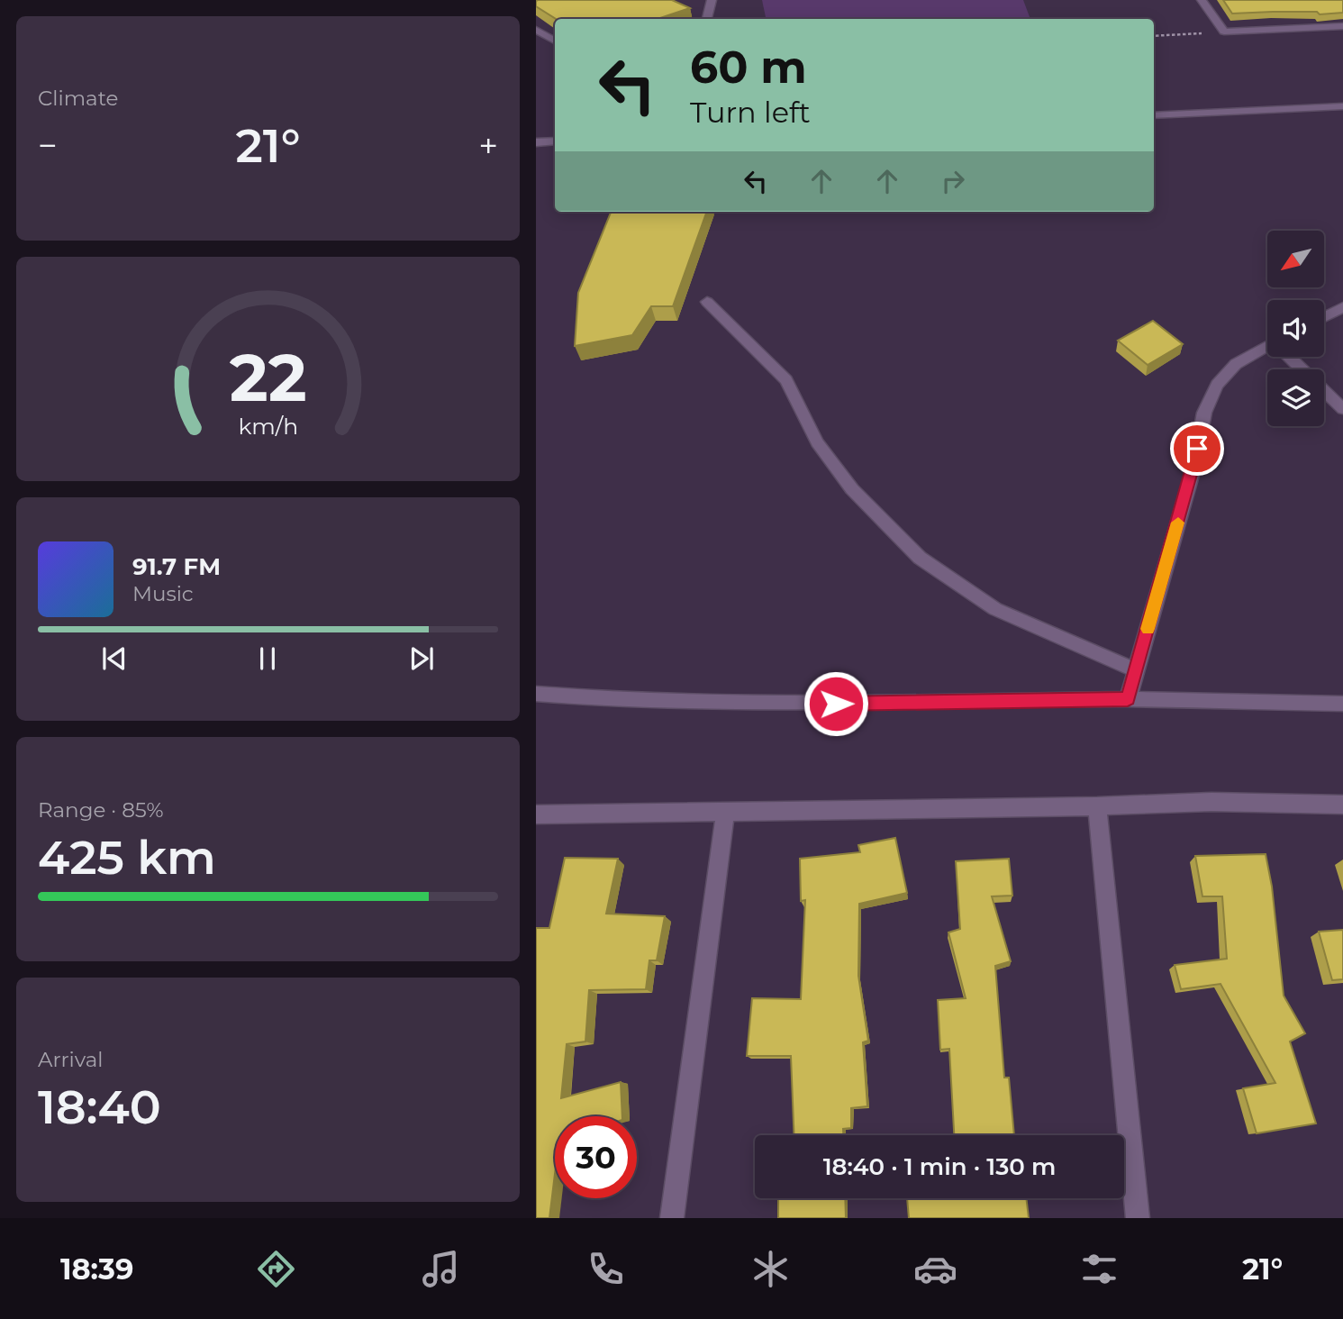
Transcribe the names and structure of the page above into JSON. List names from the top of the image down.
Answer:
{
  "north": "bottom left",
  "page": {
    "tile": [
      "Climate",
      ["Range · 85%", "425 km"],
      ["Arrival", "18:40"]
    ],
    "turn": ["60 m", "Turn left"],
    "heat": ["−", "21°", "+"],
    "song": ["91.7 FM", "Music"],
    "limit": "30",
    "trip": "18:40 · 1 min · 130 m",
    "tabs": ["18:39", "21°"],
    "gauge": ["22", "km/h"]
  }
}
